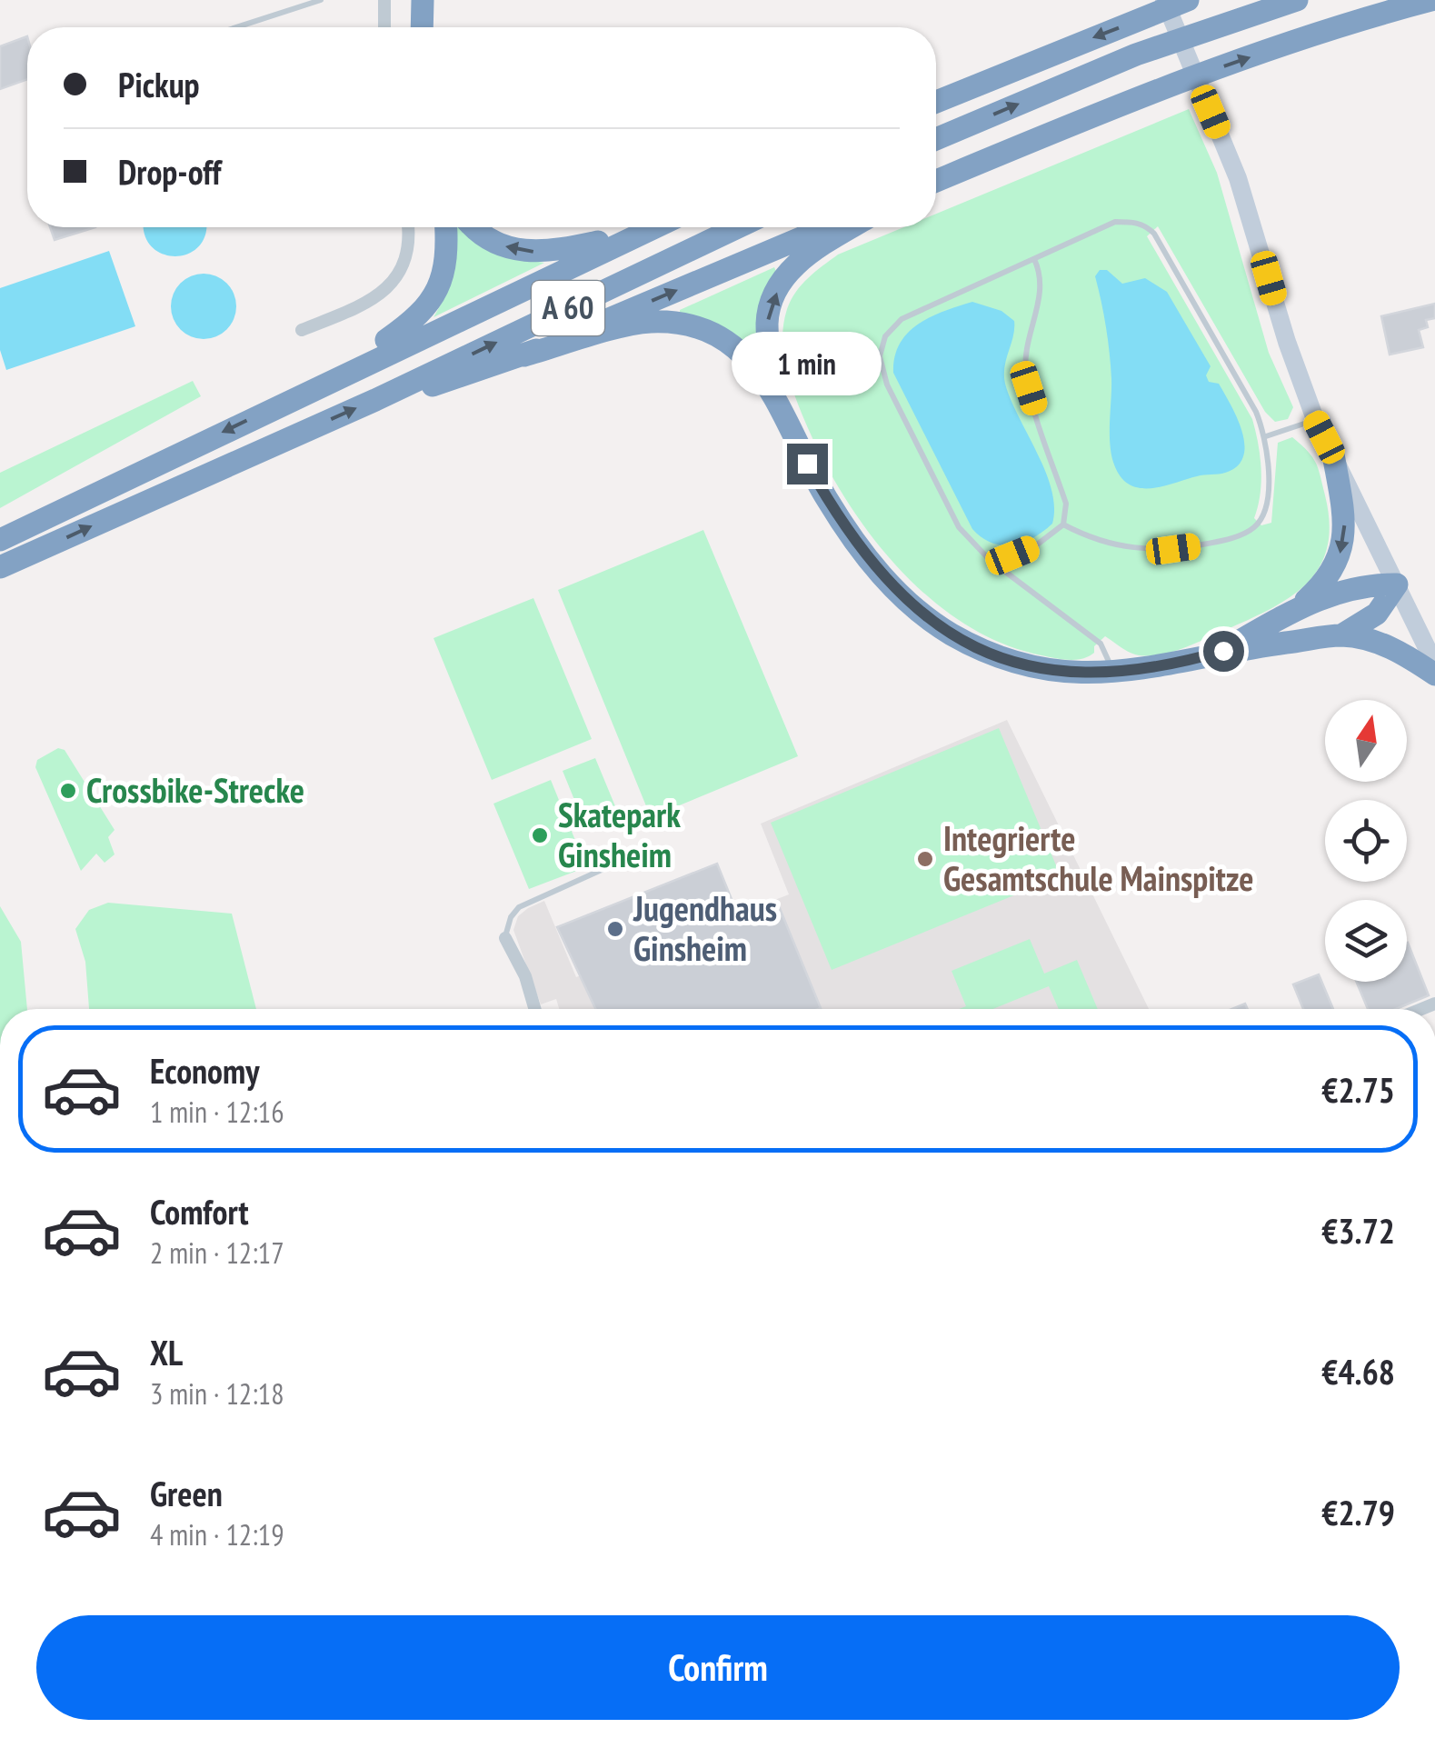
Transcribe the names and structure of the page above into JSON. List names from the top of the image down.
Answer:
{
  "streets": {
    "highway": ["A 60"]
  },
  "places": [
    "Crossbike-Strecke",
    "Skatepark Ginsheim",
    "Integrierte Gesamtschule Mainspitze",
    "Jugendhaus Ginsheim"
  ],
  "north": "top",
  "page": {
    "banner": ["Pickup", "Drop-off"],
    "bubble": "1 min",
    "list": [
      {
        "name": "Economy",
        "note": "1 min · 12:16",
        "value": "€2.75"
      },
      {
        "name": "Comfort",
        "note": "2 min · 12:17",
        "value": "€3.72"
      },
      {
        "name": "XL",
        "note": "3 min · 12:18",
        "value": "€4.68"
      },
      {
        "name": "Green",
        "note": "4 min · 12:19",
        "value": "€2.79"
      }
    ],
    "buttons": "Confirm"
  }
}
